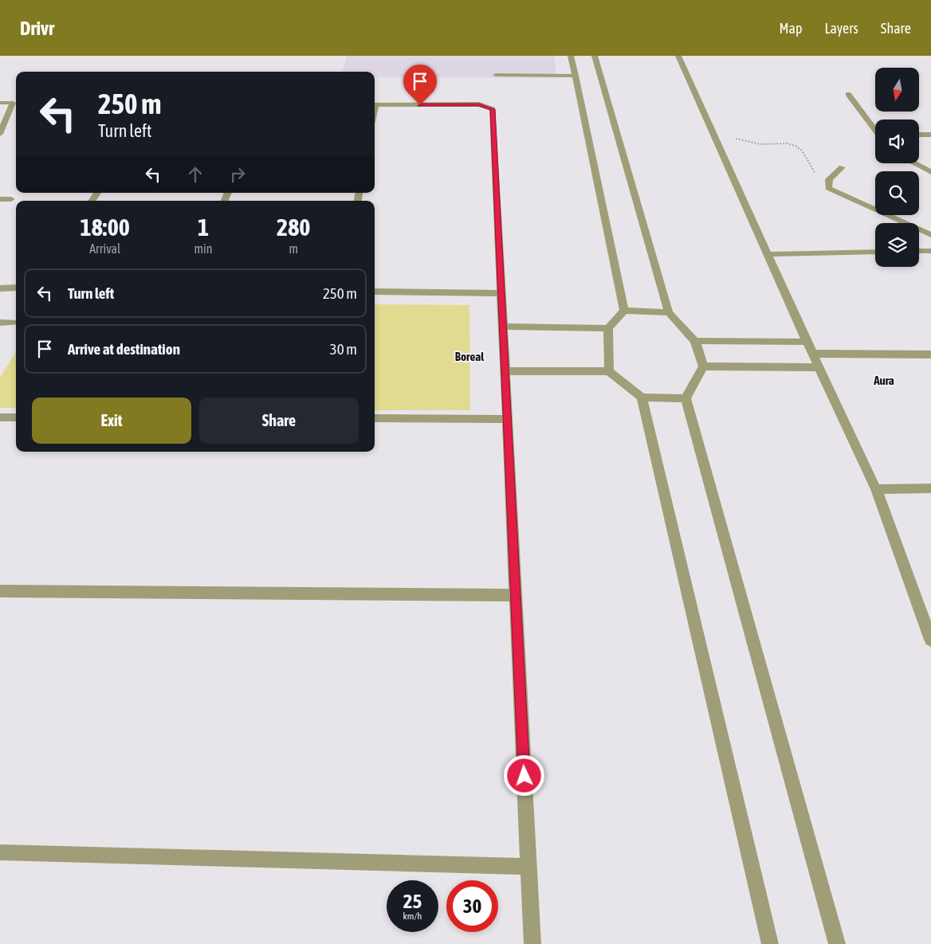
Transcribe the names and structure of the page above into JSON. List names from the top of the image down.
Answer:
{
  "districts": ["Boreal", "Aura"],
  "north": "bottom",
  "page": {
    "header": "Drivr",
    "nav": ["Map", "Layers", "Share"],
    "turn": ["250 m", "Turn left"],
    "eta": [
      "18:00",
      "Arrival",
      "1",
      "min",
      "280",
      "m"
    ],
    "list": [
      {
        "name": "Turn left",
        "value": "250 m"
      },
      {
        "name": "Arrive at destination",
        "value": "30 m"
      }
    ],
    "buttons": ["Exit", "Share"],
    "speed": "25 km/h",
    "limit": "30"
  }
}
